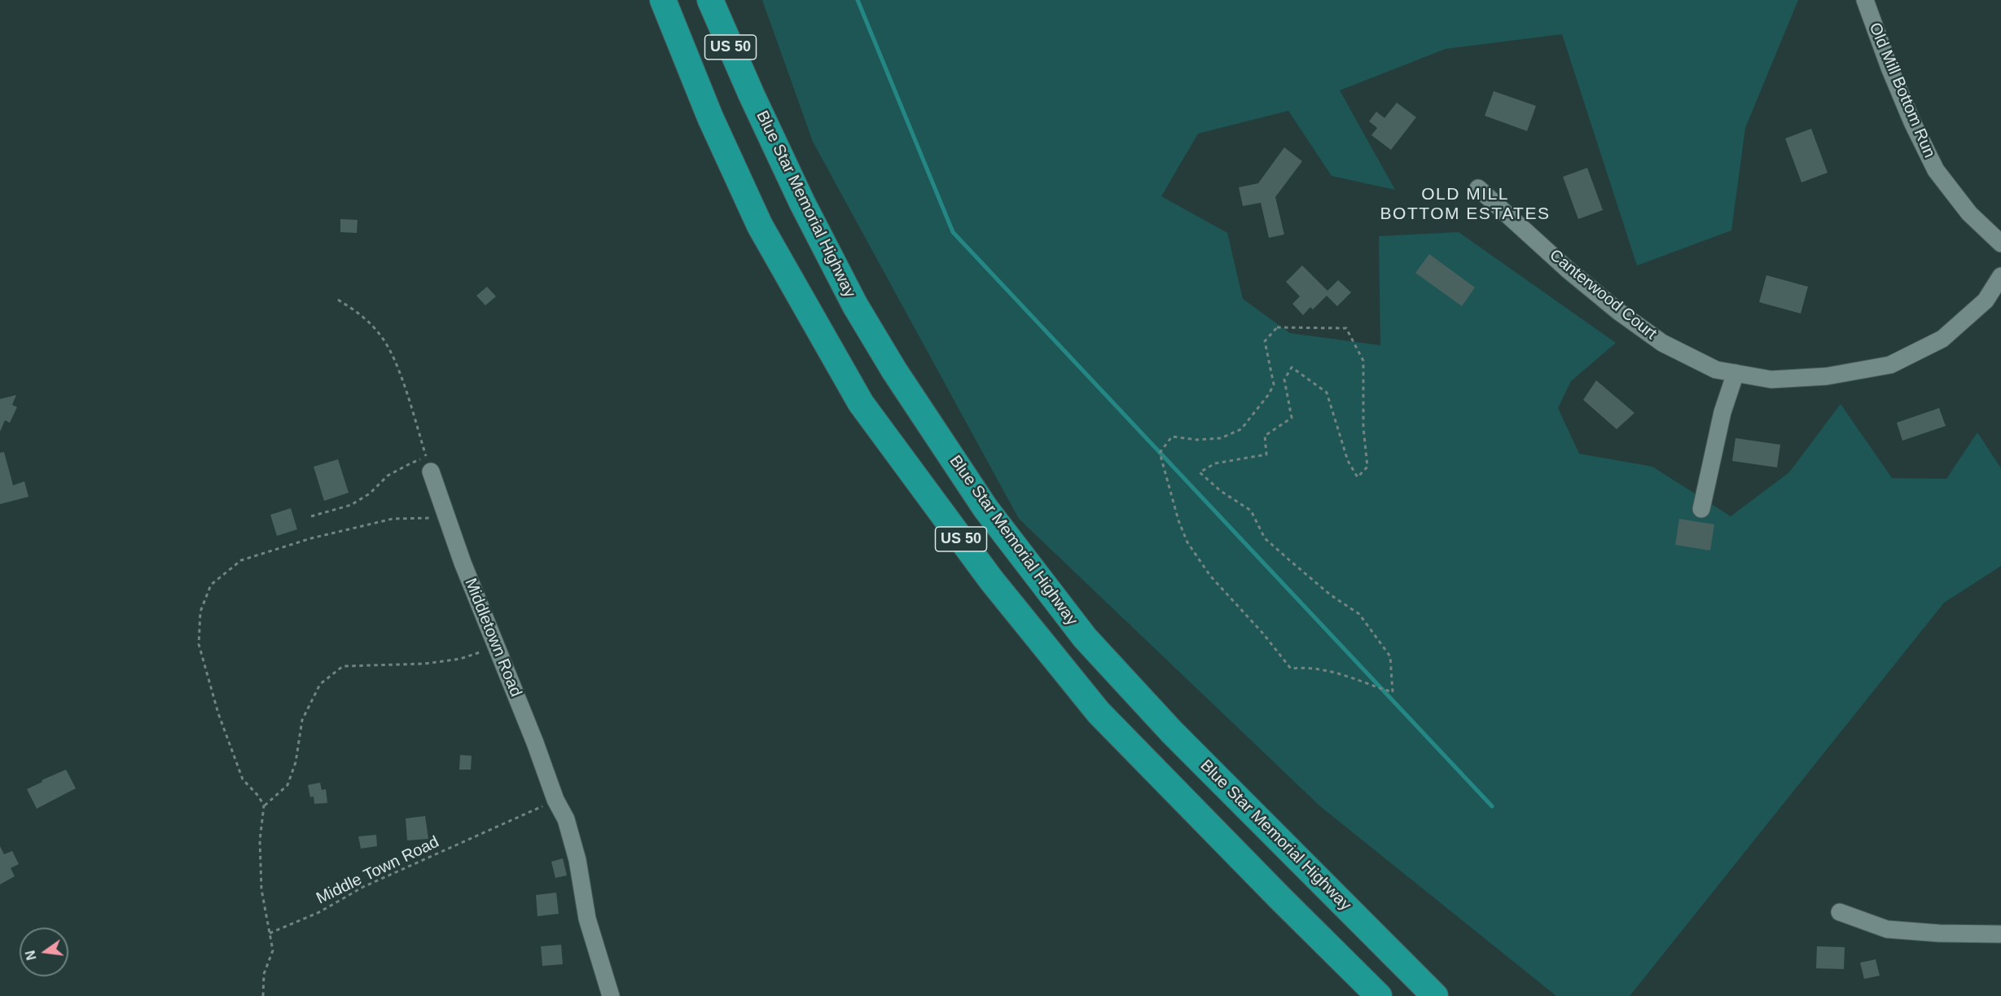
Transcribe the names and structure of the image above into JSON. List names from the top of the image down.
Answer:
{
  "streets": {
    "highway": ["US 50", "Blue Star Memorial Highway"],
    "street": ["Old Mill Bottom Run", "Canterwood Court", "Middletown Road"],
    "path": ["Middle Town Road"]
  },
  "crossings": [
    ["Middletown Road", "Middle Town Road"]
  ],
  "districts": ["OLD MILL BOTTOM ESTATES"],
  "north": "left"
}
